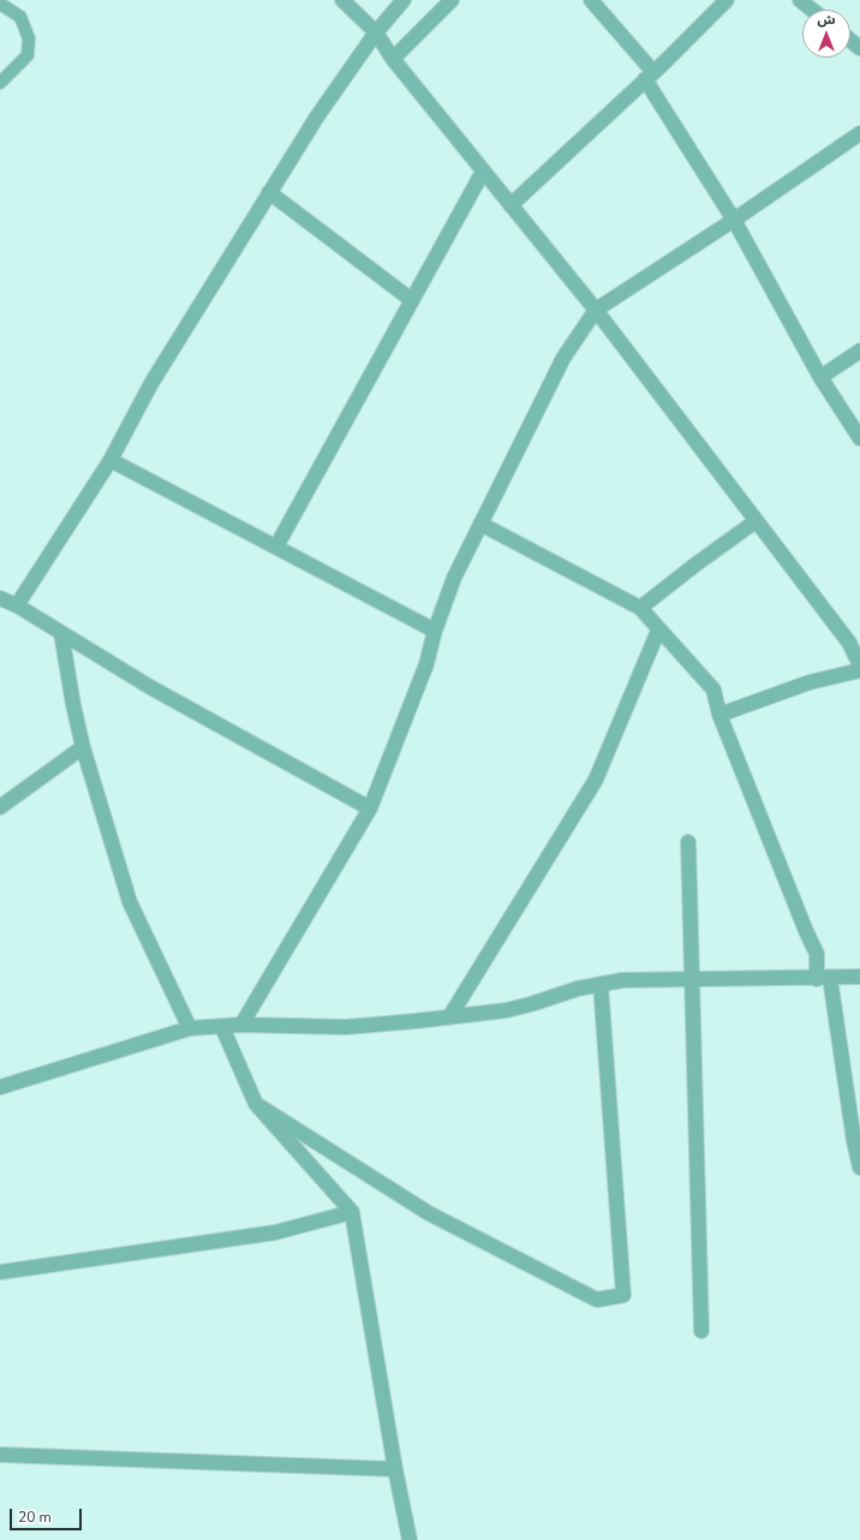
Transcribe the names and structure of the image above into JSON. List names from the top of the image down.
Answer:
{
  "scale_bar": "20 m",
  "north": "top"
}
